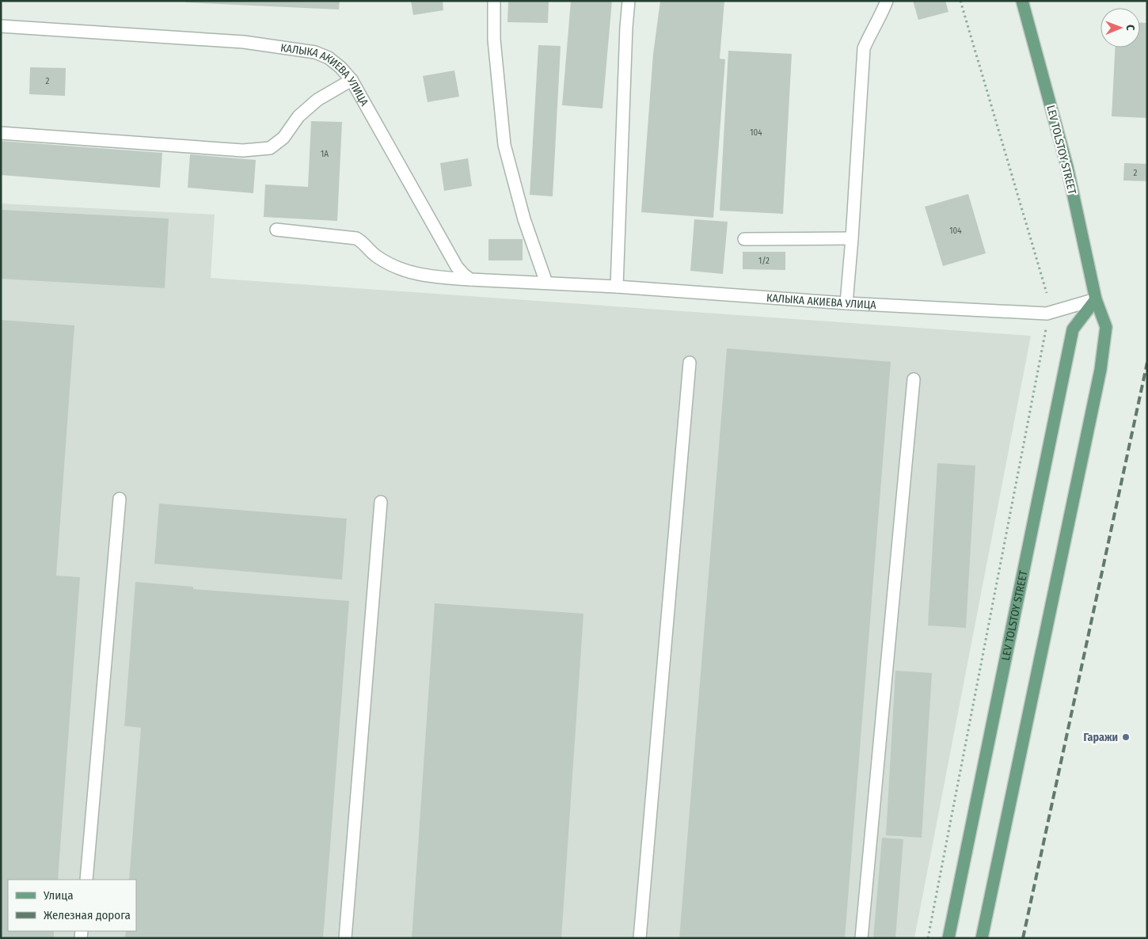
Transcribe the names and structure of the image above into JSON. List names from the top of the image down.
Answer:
{
  "streets": {
    "main road": ["LEV TOLSTOY STREET"],
    "lane": ["КАЛЫКА АКИЕВА УЛИЦА"]
  },
  "crossings": [
    ["КАЛЫКА АКИЕВА УЛИЦА", "LEV TOLSTOY STREET"]
  ],
  "places": ["Гаражи"],
  "house_numbers": [
    "2",
    "104",
    "1А",
    "2",
    "104",
    "1/2"
  ],
  "legend": ["Улица", "Железная дорога"],
  "north": "right"
}
